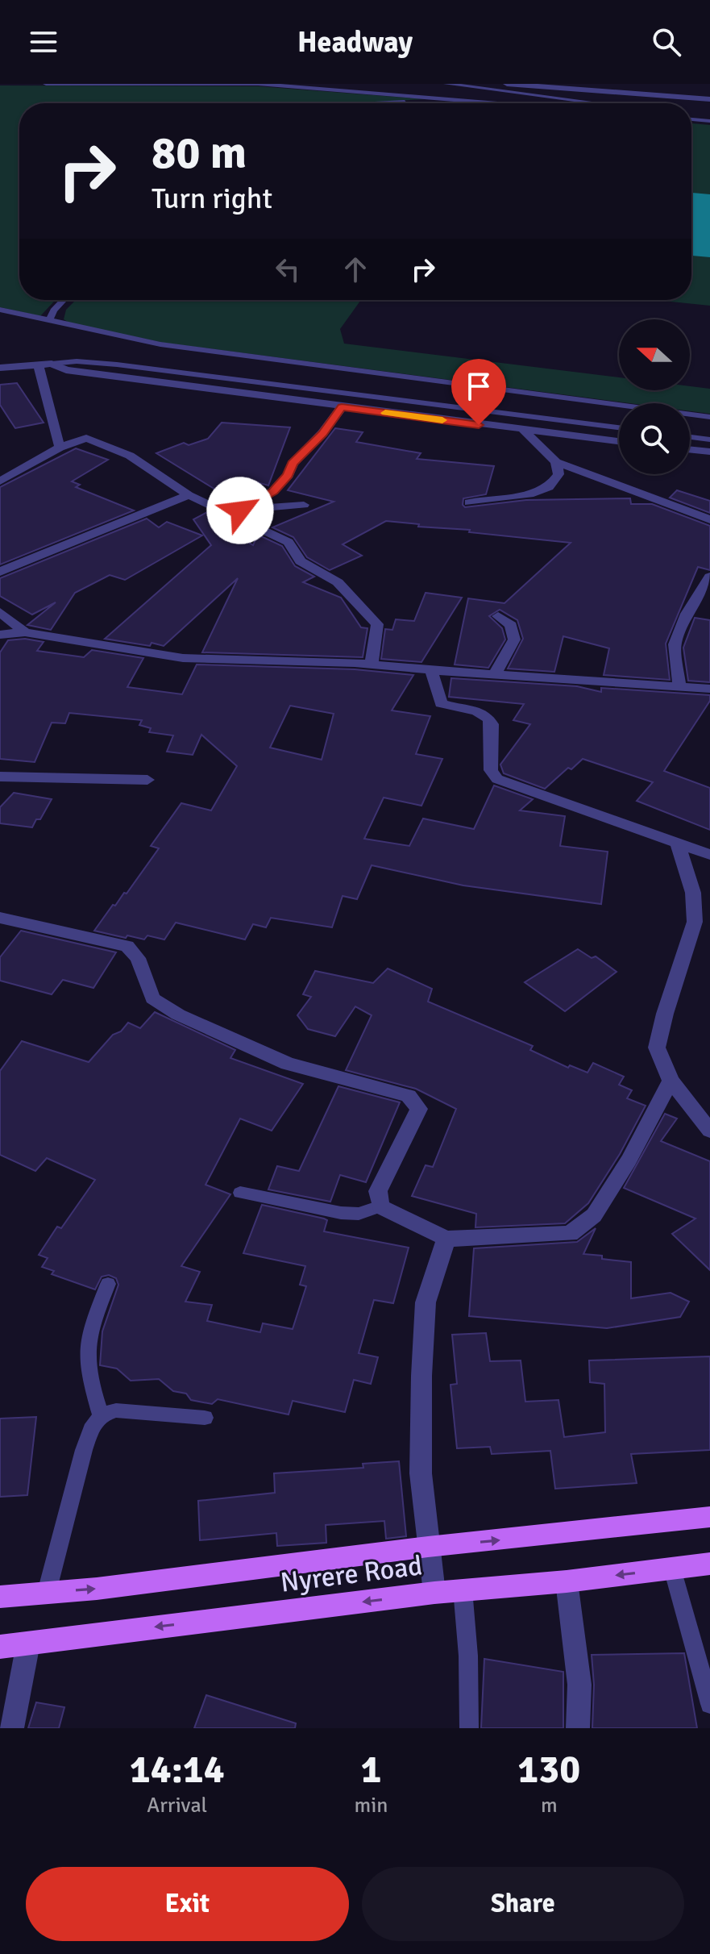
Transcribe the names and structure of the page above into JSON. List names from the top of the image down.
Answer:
{
  "streets": {
    "main road": ["Nyrere Road"]
  },
  "north": "left",
  "page": {
    "header": "Headway",
    "turn": ["80 m", "Turn right"],
    "eta": [
      "14:14",
      "Arrival",
      "1",
      "min",
      "130",
      "m"
    ],
    "buttons": ["Exit", "Share"]
  }
}
